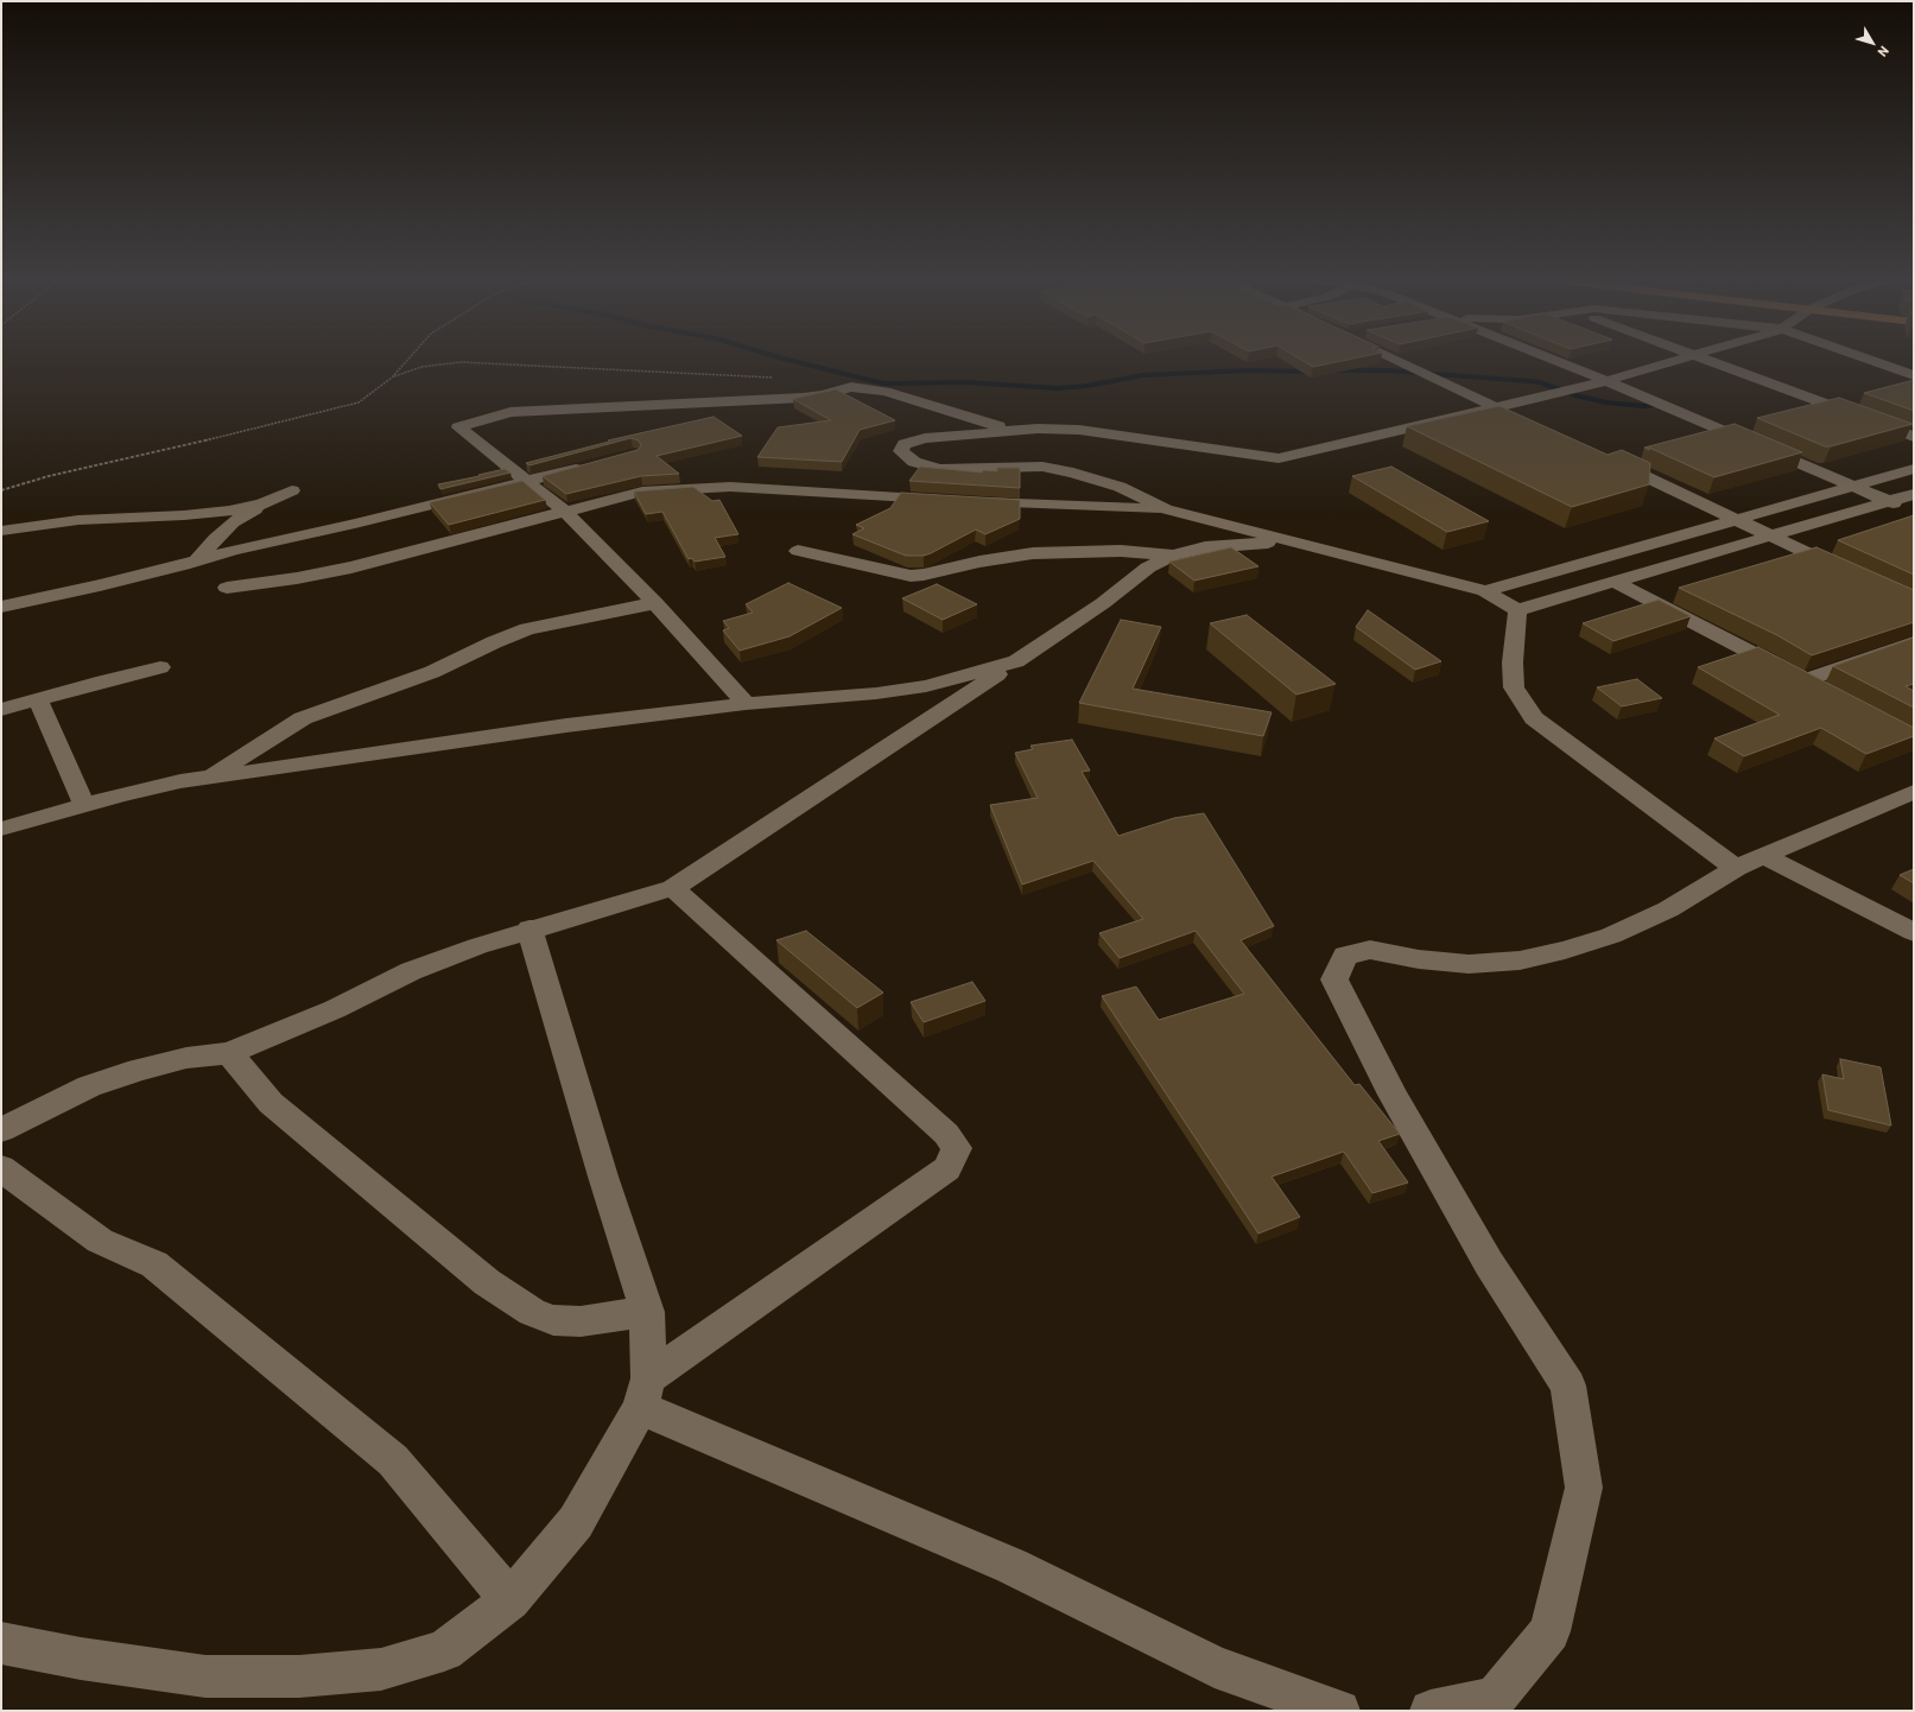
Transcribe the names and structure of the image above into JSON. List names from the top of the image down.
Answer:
{
  "north": "bottom right"
}
